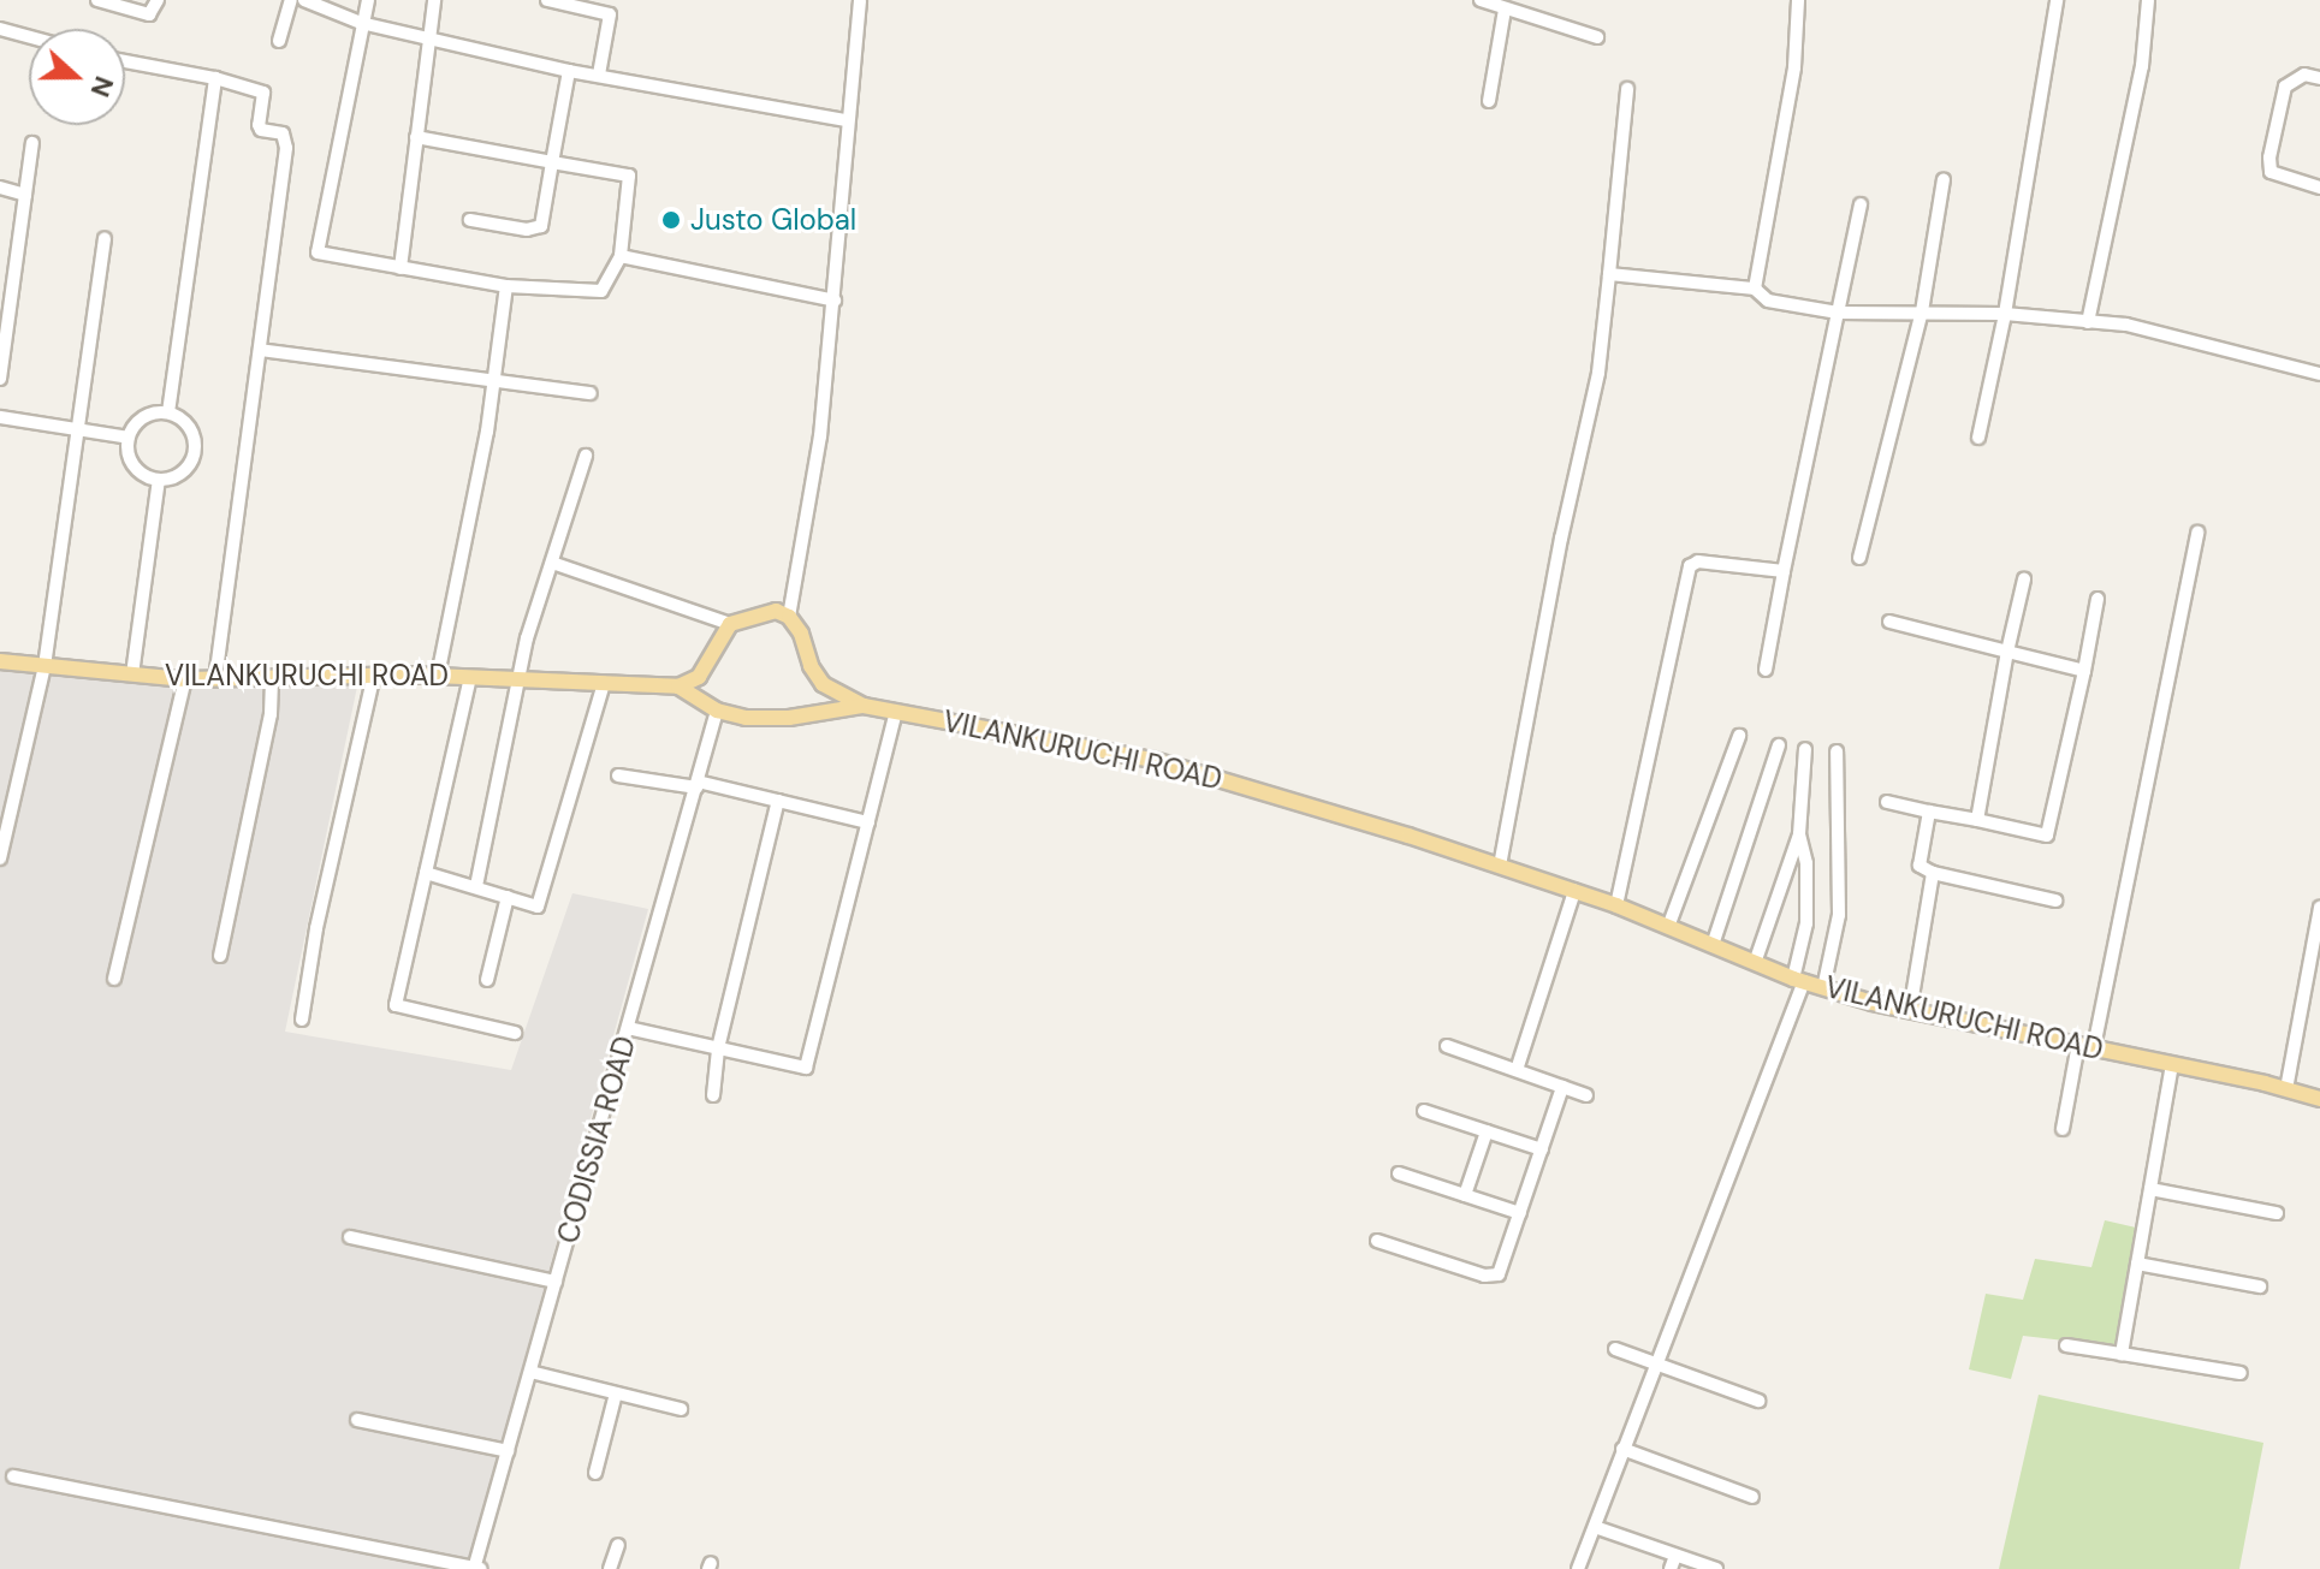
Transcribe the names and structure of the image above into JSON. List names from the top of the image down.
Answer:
{
  "streets": {
    "main road": ["VILANKURUCHI ROAD"],
    "street": ["CODISSIA ROAD"]
  },
  "places": ["Justo Global"],
  "north": "right"
}
